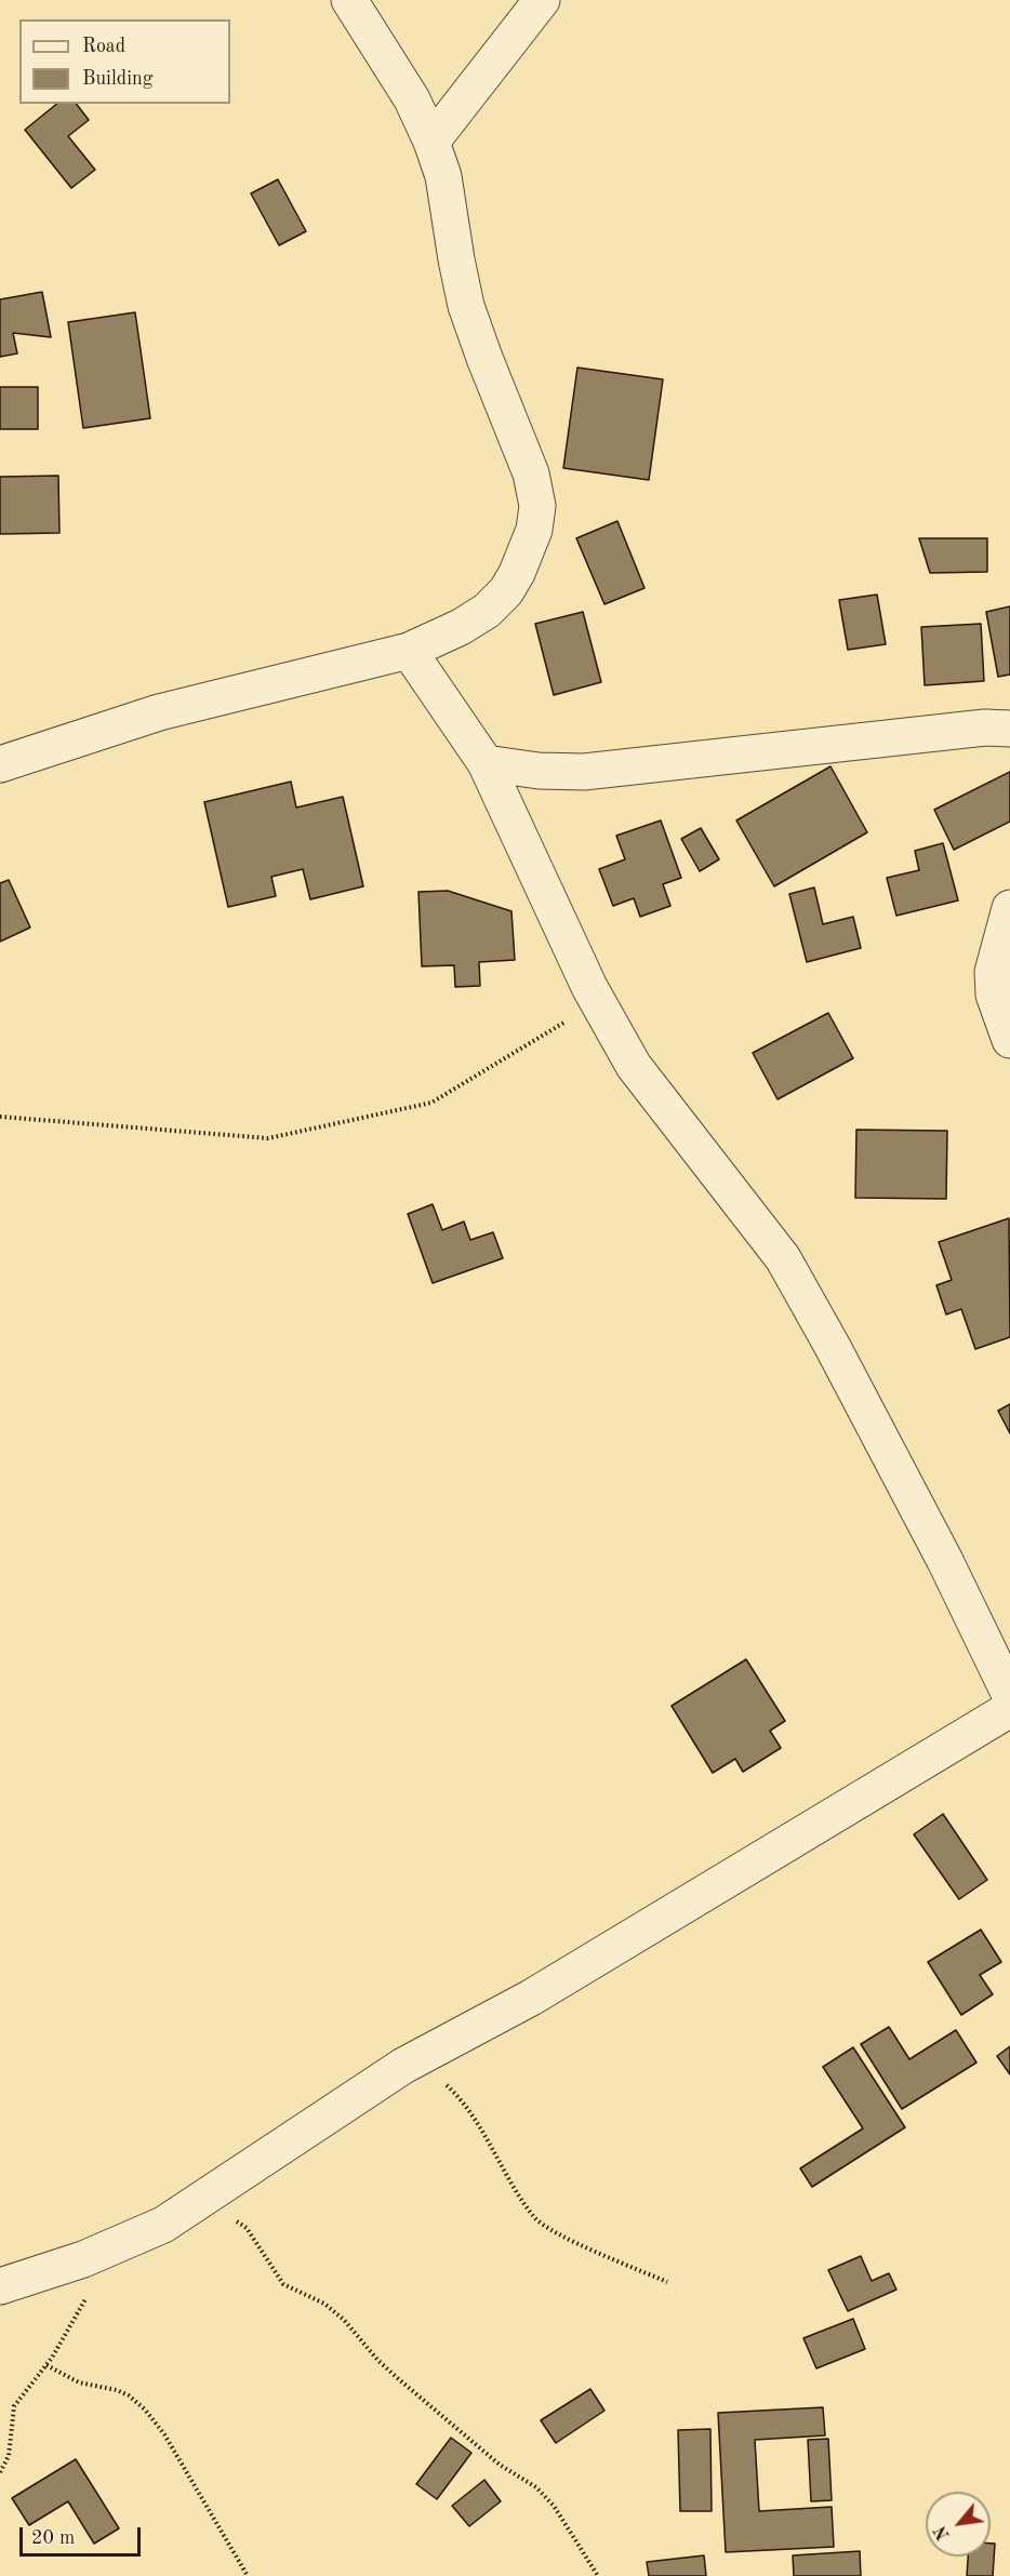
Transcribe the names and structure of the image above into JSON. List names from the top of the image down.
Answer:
{
  "legend": ["Road", "Building"],
  "scale_bar": "20 m",
  "north": "bottom left"
}
